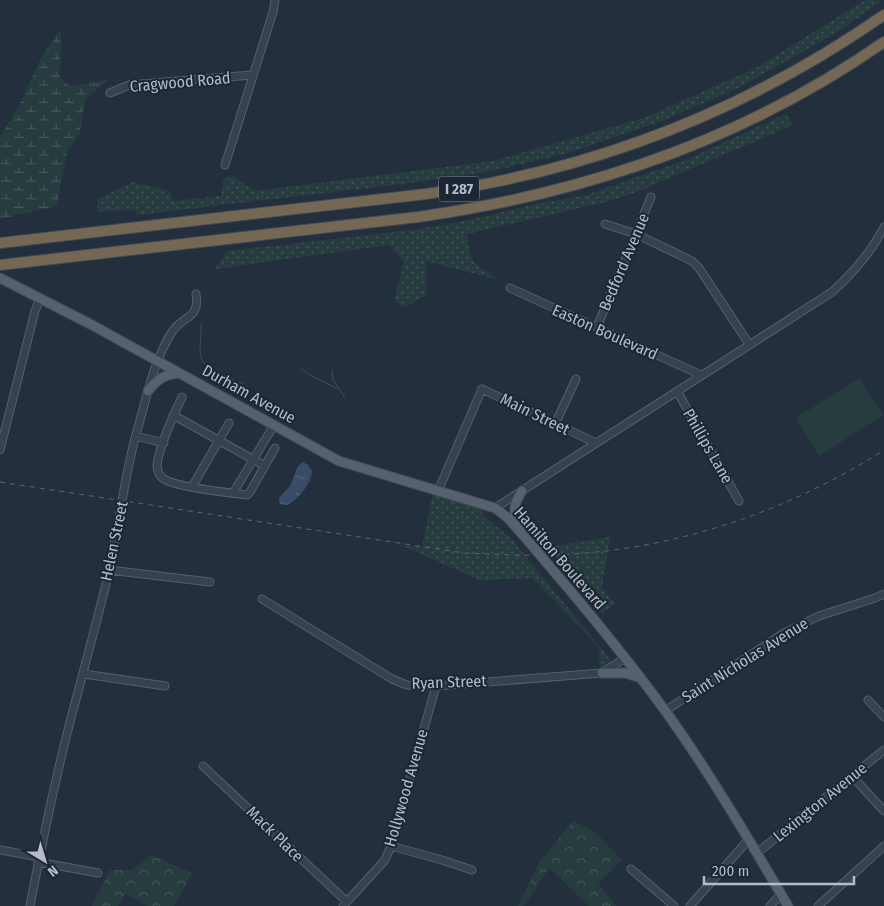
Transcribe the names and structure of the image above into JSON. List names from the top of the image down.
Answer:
{
  "streets": {
    "highway": ["I 287"],
    "main road": ["Durham Avenue", "Hamilton Boulevard"],
    "street": [
      "Cragwood Road",
      "Bedford Avenue",
      "Easton Boulevard",
      "Main Street",
      "Phillips Lane",
      "Helen Street",
      "Saint Nicholas Avenue",
      "Ryan Street",
      "Hollywood Avenue",
      "Lexington Avenue",
      "Mack Place"
    ]
  },
  "crossings": [
    ["Bedford Avenue", "Easton Boulevard"],
    ["Easton Boulevard", "Hamilton Boulevard"],
    ["Durham Avenue", "Main Street"],
    ["Durham Avenue", "Helen Street"],
    ["Durham Avenue", "Hamilton Boulevard"],
    ["Main Street", "Hamilton Boulevard"],
    ["Phillips Lane", "Hamilton Boulevard"],
    ["Hamilton Boulevard", "Saint Nicholas Avenue"],
    ["Hamilton Boulevard", "Ryan Street"],
    ["Hamilton Boulevard", "Lexington Avenue"],
    ["Ryan Street", "Hollywood Avenue"],
    ["Hollywood Avenue", "Mack Place"]
  ],
  "scale_bar": "200 m",
  "north": "bottom right"
}
